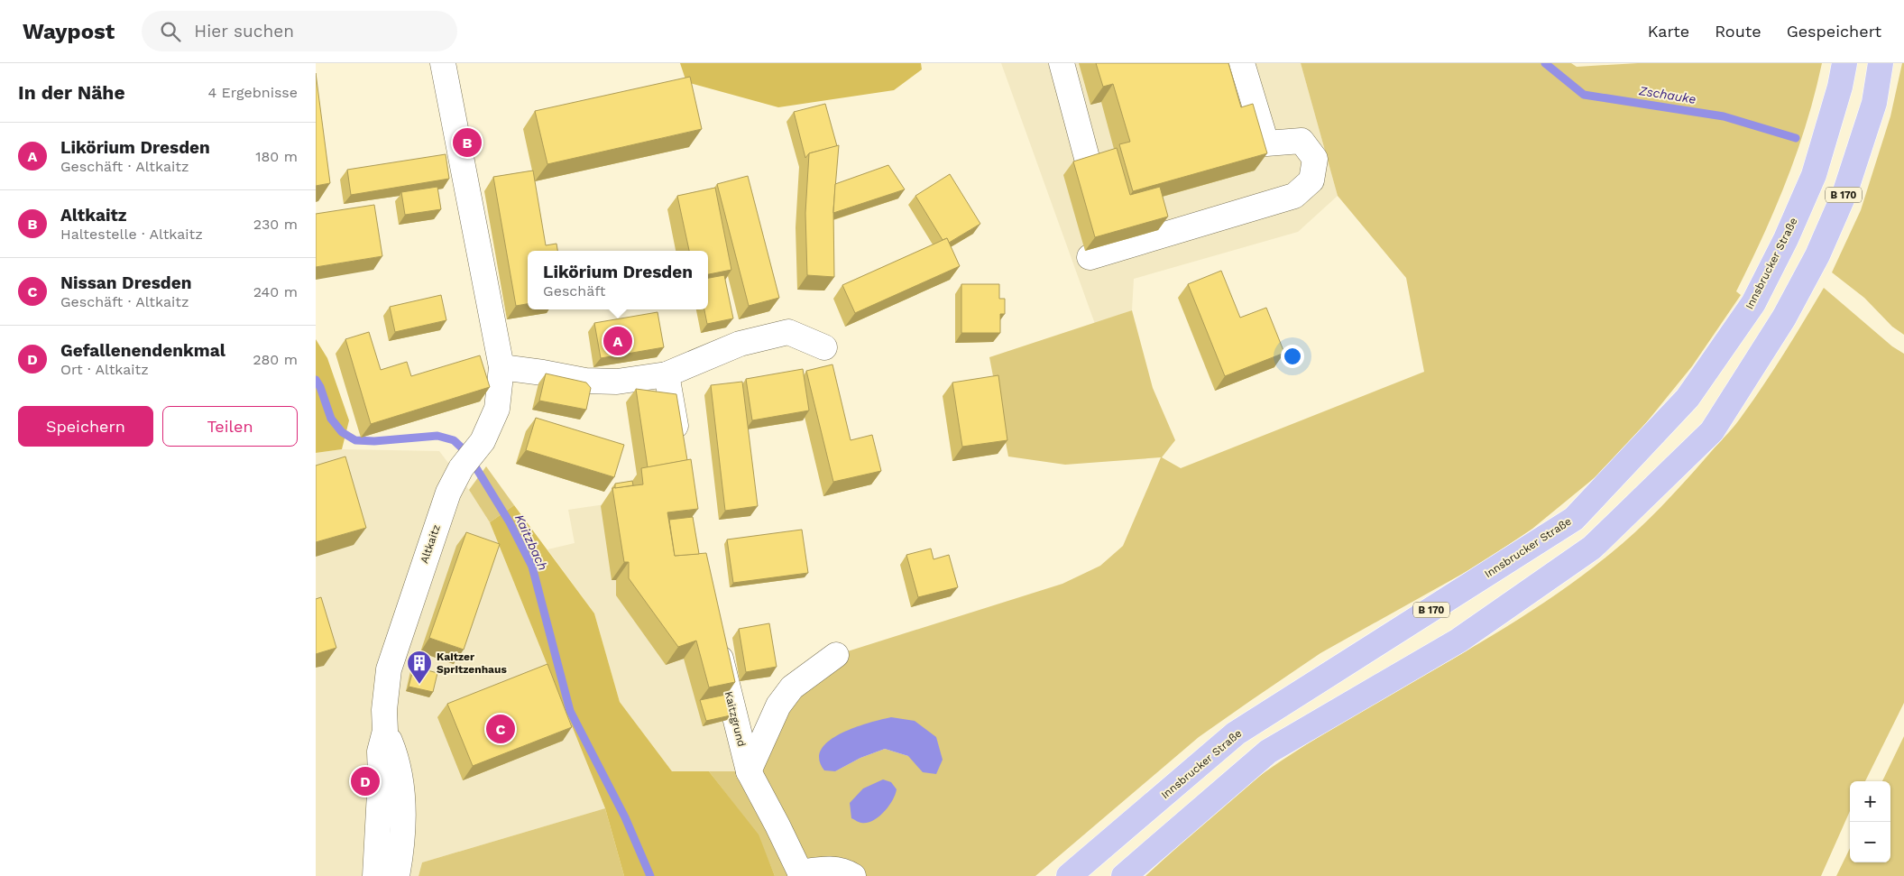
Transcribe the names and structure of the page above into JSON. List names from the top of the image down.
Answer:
{
  "streets": {
    "main road": ["B 170", "Innsbrucker Straße"],
    "street": ["Altkaitz", "Kaitzgrund"]
  },
  "water": ["Zschauke", "Kaitzbach"],
  "places": {
    "building": ["Kaitzer Spritzenhaus"]
  },
  "page": {
    "header": "Waypost",
    "search": "Hier suchen",
    "nav": ["Karte", "Route", "Gespeichert"],
    "heading": ["In der Nähe", "4 Ergebnisse"],
    "list": [
      {
        "mark": "A",
        "name": "Likörium Dresden",
        "note": "Geschäft · Altkaitz",
        "value": "180 m"
      },
      {
        "mark": "B",
        "name": "Altkaitz",
        "note": "Haltestelle · Altkaitz",
        "value": "230 m"
      },
      {
        "mark": "C",
        "name": "Nissan Dresden",
        "note": "Geschäft · Altkaitz",
        "value": "240 m"
      },
      {
        "mark": "D",
        "name": "Gefallenendenkmal",
        "note": "Ort · Altkaitz",
        "value": "280 m"
      }
    ],
    "pins": [
      "B",
      "A",
      "C",
      "D"
    ],
    "popup": ["Likörium Dresden", "Geschäft"],
    "buttons": ["Speichern", "Teilen"],
    "map_buttons": ["+", "−"]
  }
}
